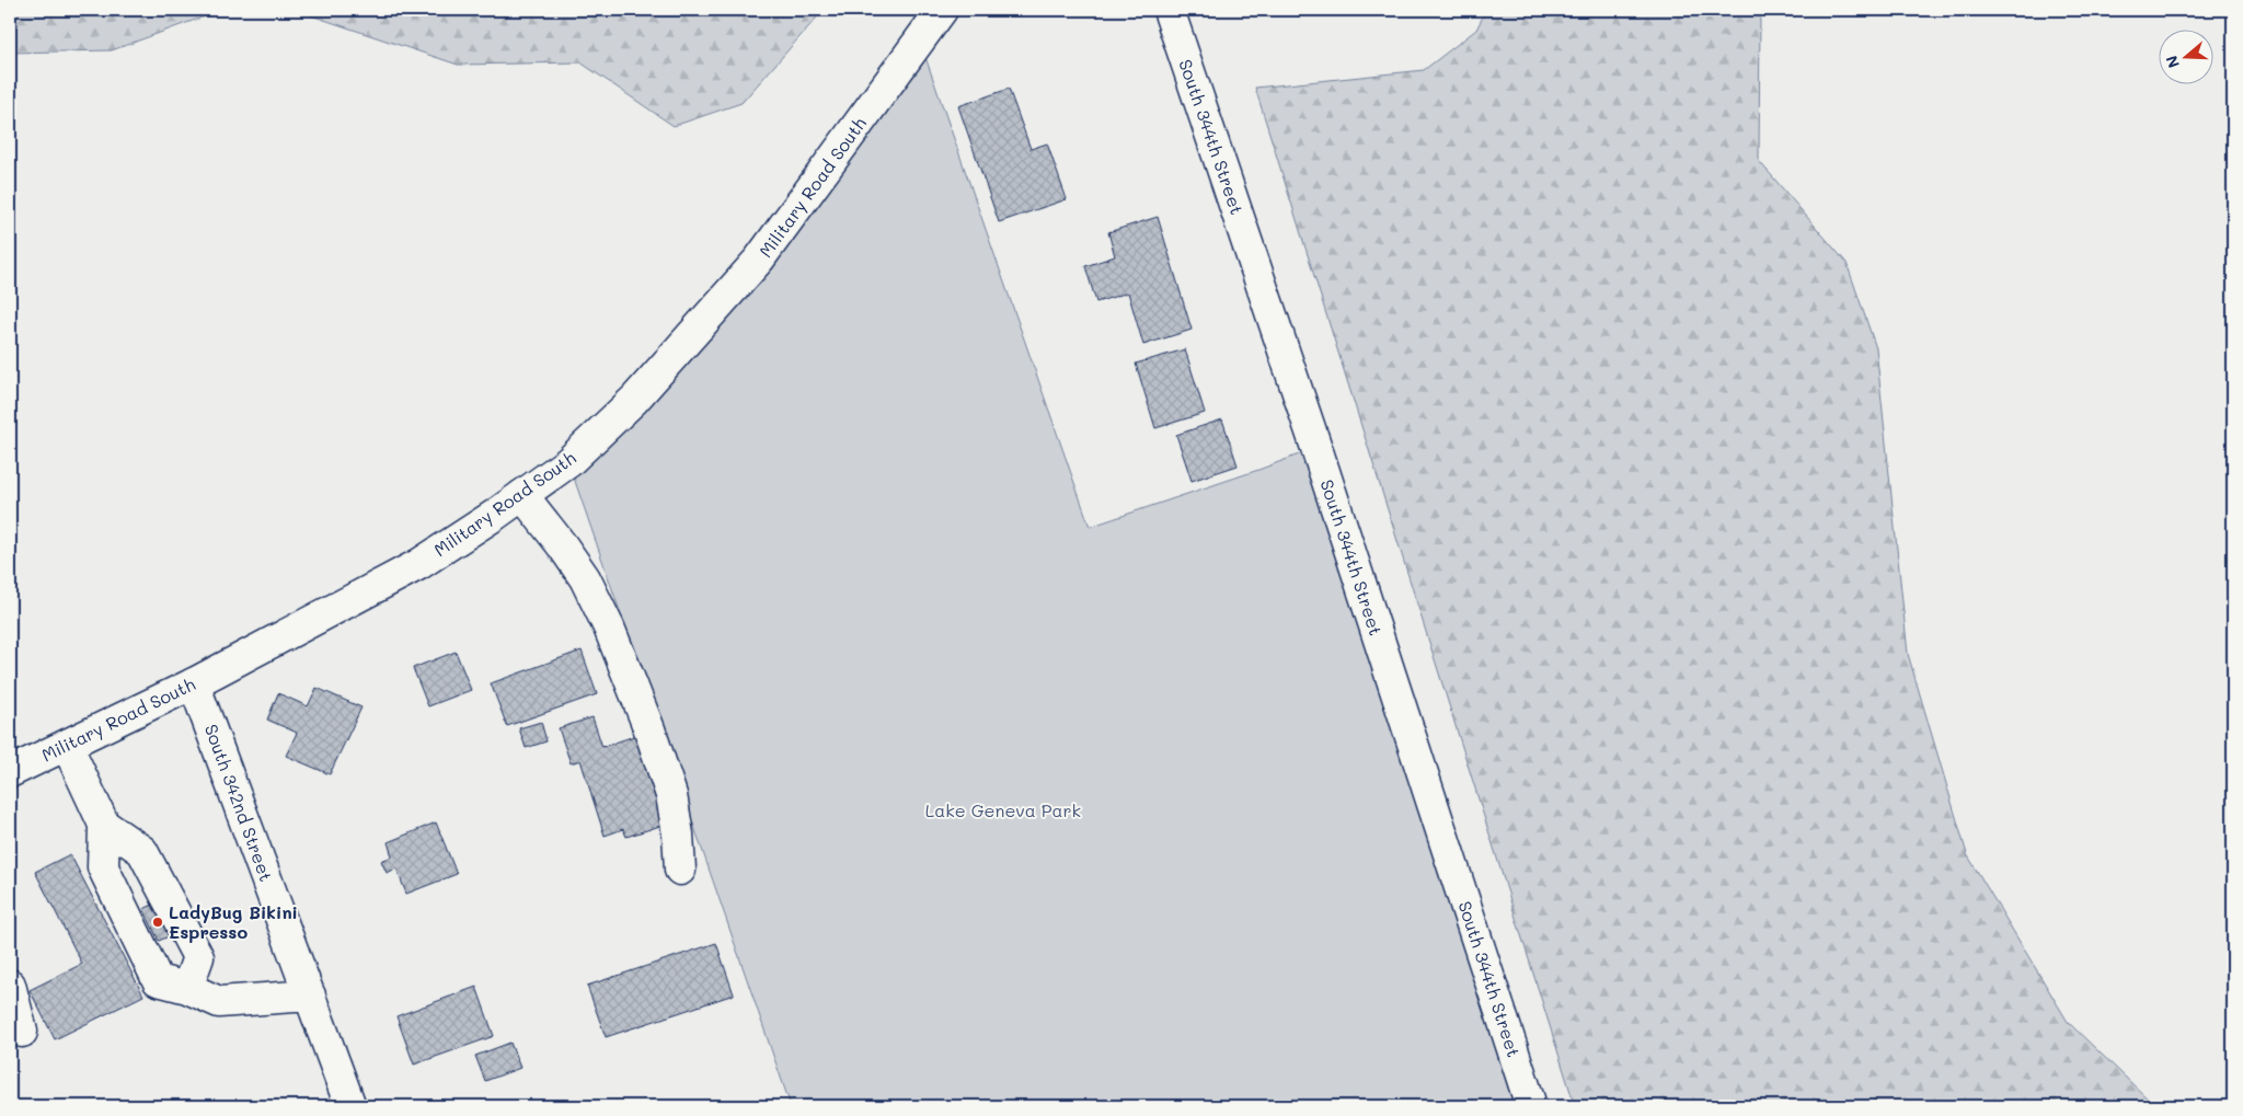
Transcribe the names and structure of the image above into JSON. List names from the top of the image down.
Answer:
{
  "streets": {
    "street": ["South 344th Street", "Military Road South", "South 342nd Street"]
  },
  "crossings": [
    ["Military Road South", "South 342nd Street"]
  ],
  "parks": ["Lake Geneva Park"],
  "places": ["LadyBug Bikini Espresso"],
  "north": "left"
}
